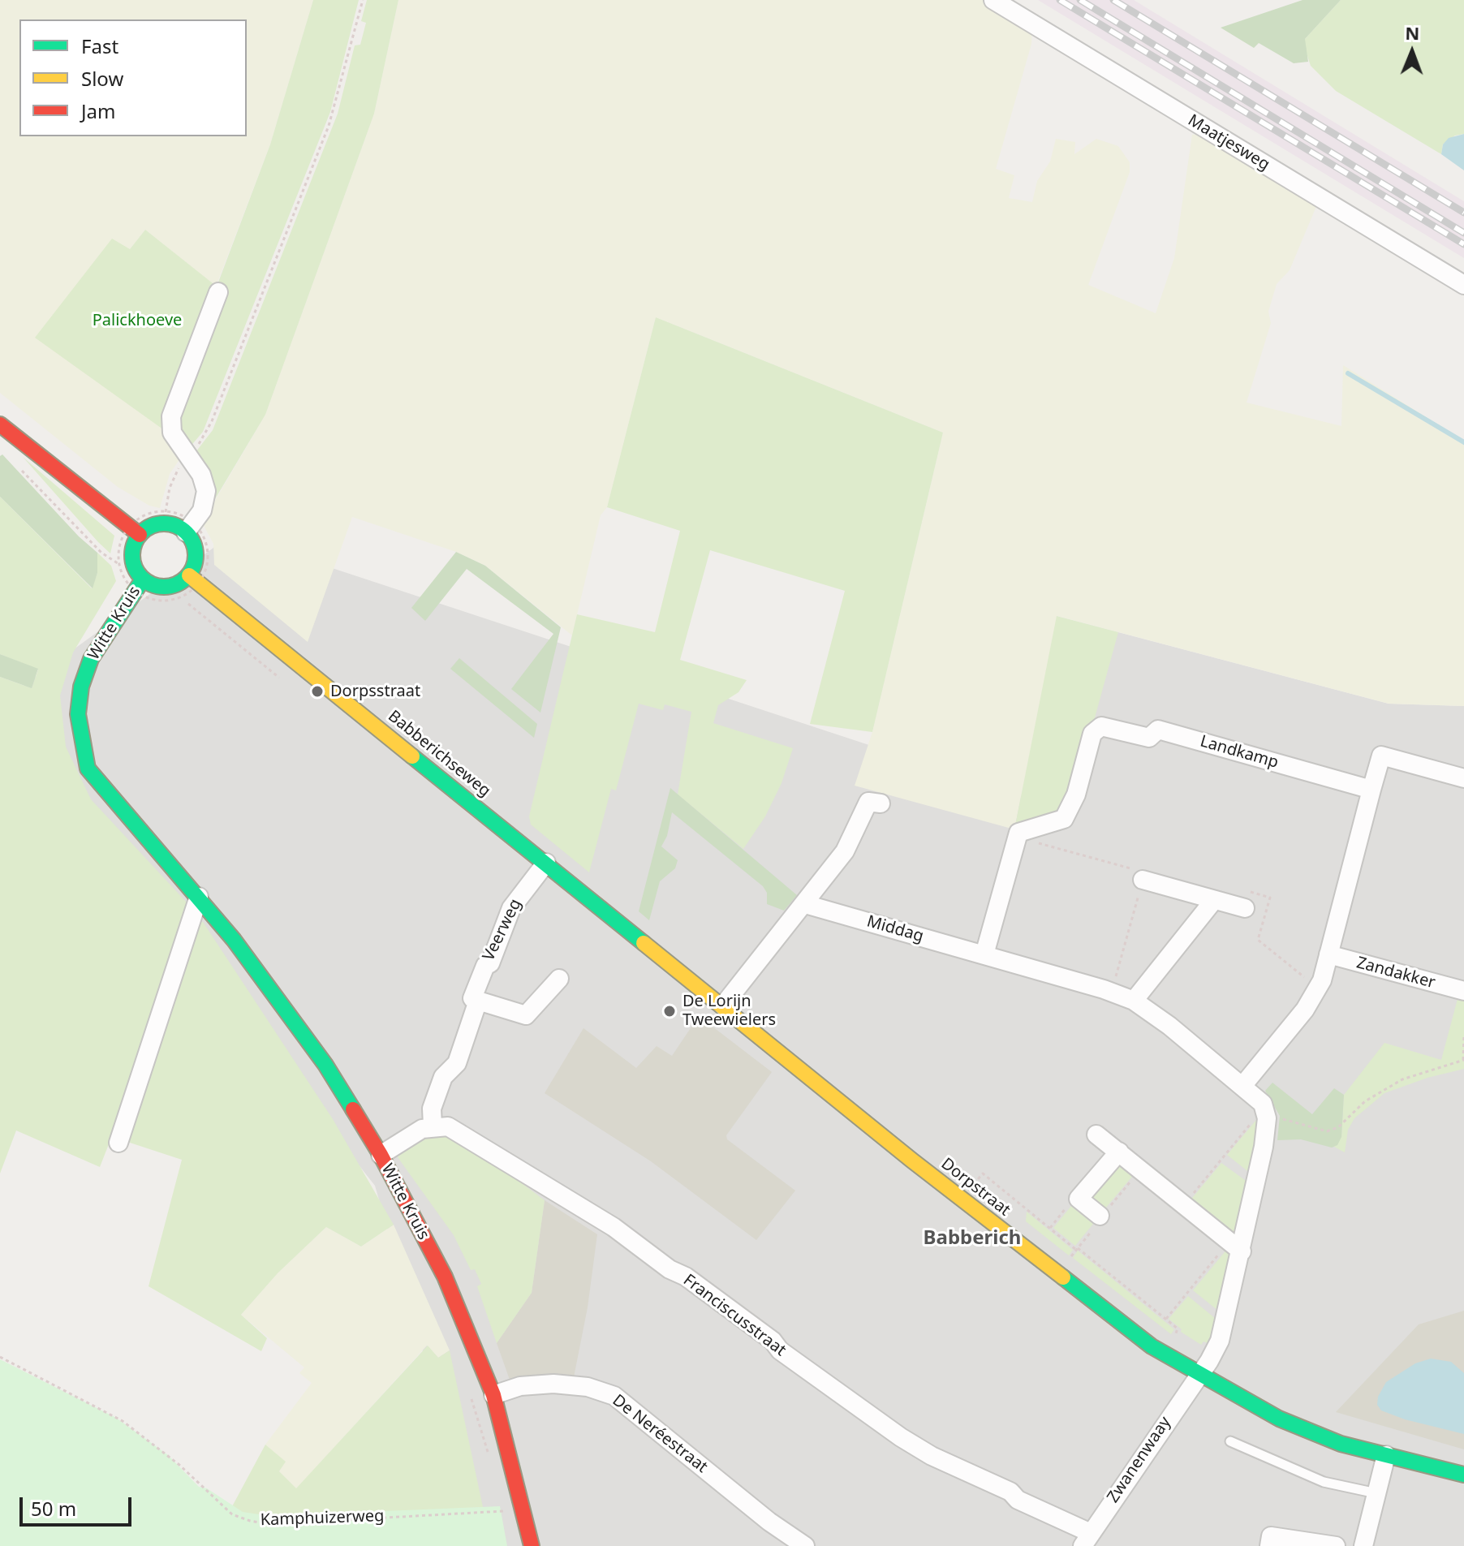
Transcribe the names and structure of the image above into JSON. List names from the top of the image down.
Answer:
{
  "streets": {
    "main road": ["Witte Kruis", "Babberichseweg", "Dorpstraat"],
    "street": [
      "Maatjesweg",
      "Landkamp",
      "Middag",
      "Veerweg",
      "Zandakker",
      "Franciscusstraat",
      "De Neréestraat",
      "Zwanenwaay"
    ],
    "path": ["Kamphuizerweg"]
  },
  "crossings": [
    ["Witte Kruis", "Babberichseweg"],
    ["Witte Kruis", "De Neréestraat"],
    ["Babberichseweg", "Veerweg"],
    ["Babberichseweg", "Dorpstraat"],
    ["Veerweg", "Dorpstraat"],
    ["Veerweg", "Franciscusstraat"],
    ["Dorpstraat", "Zwanenwaay"],
    ["Franciscusstraat", "Zwanenwaay"]
  ],
  "districts": ["Babberich"],
  "parks": ["Palickhoeve"],
  "places": ["Dorpsstraat", "De Lorijn Tweewielers"],
  "legend": ["Fast", "Slow", "Jam"],
  "scale_bar": "50 m",
  "north": "top"
}
